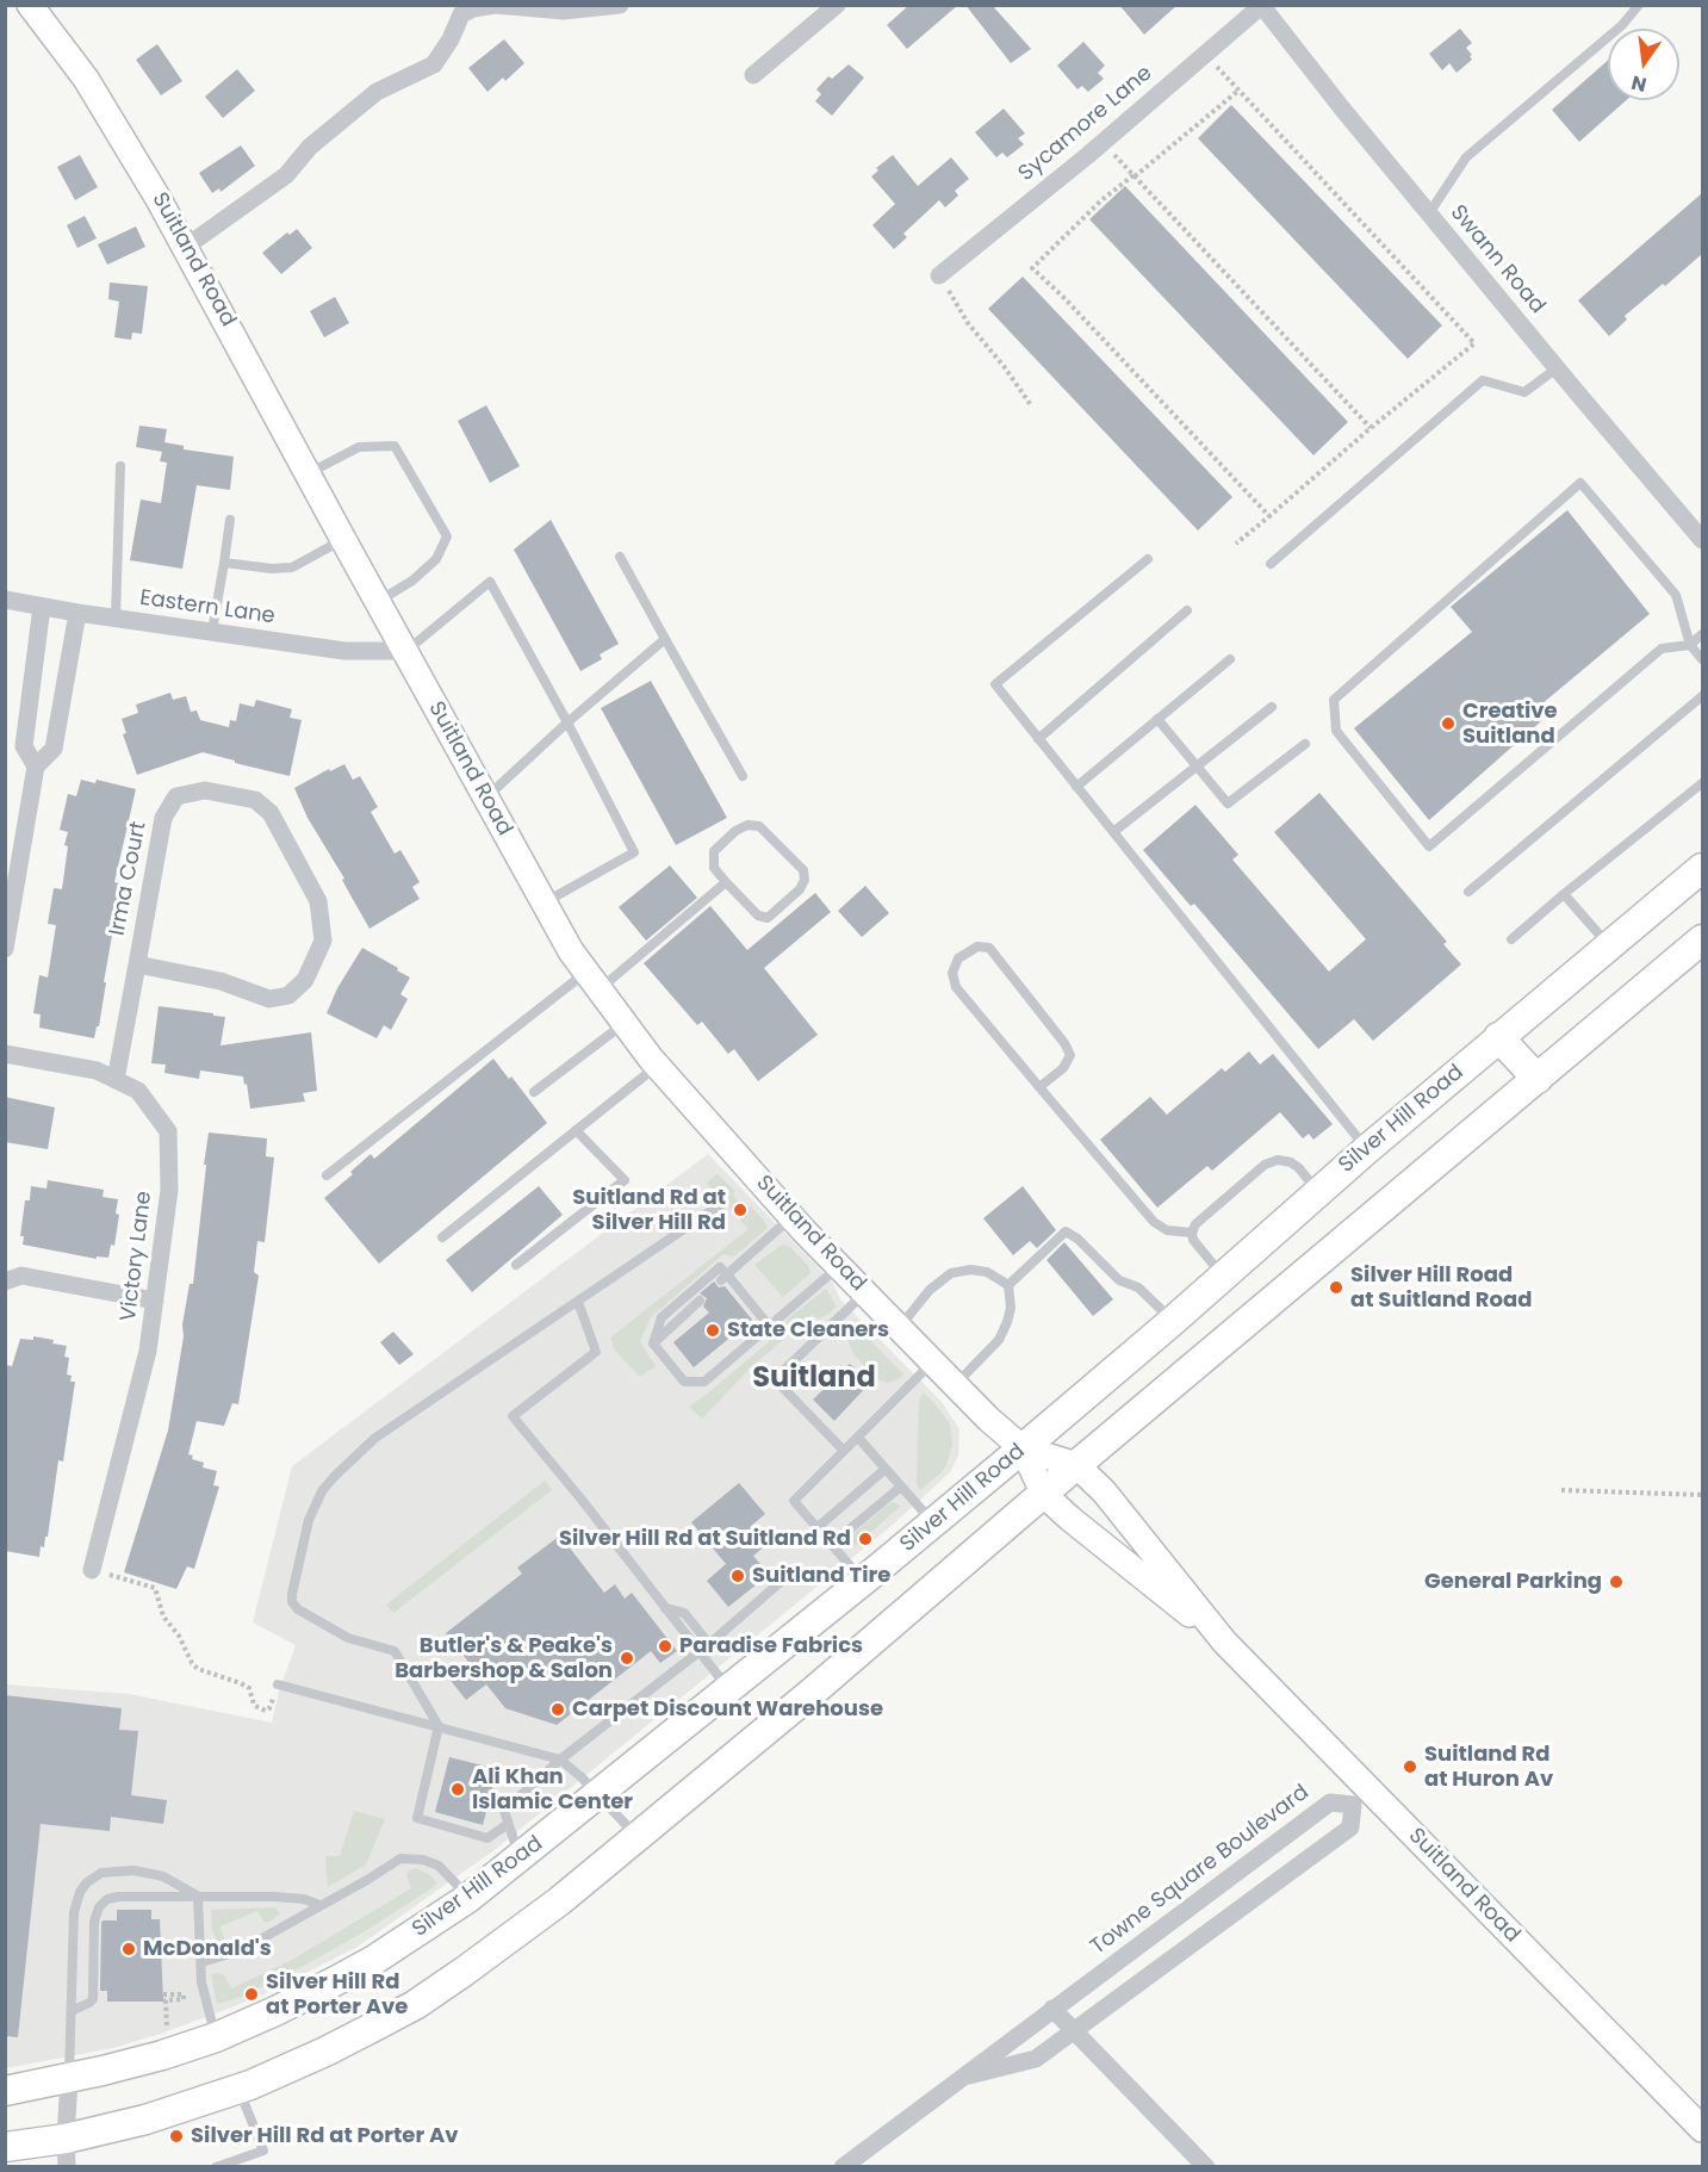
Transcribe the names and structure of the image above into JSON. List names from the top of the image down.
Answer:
{
  "streets": {
    "main road": ["Suitland Road", "Silver Hill Road"],
    "street": [
      "Sycamore Lane",
      "Swann Road",
      "Eastern Lane",
      "Irma Court",
      "Victory Lane",
      "Towne Square Boulevard"
    ]
  },
  "crossings": [
    ["Sycamore Lane", "Swann Road"],
    ["Suitland Road", "Eastern Lane"],
    ["Suitland Road", "Silver Hill Road"],
    ["Suitland Road", "Towne Square Boulevard"],
    ["Irma Court", "Victory Lane"]
  ],
  "districts": ["Suitland"],
  "places": [
    "Creative Suitland",
    "Suitland Rd at Silver Hill Rd",
    "Silver Hill Road at Suitland Road",
    "State Cleaners",
    "Silver Hill Rd at Suitland Rd",
    "Suitland Tire",
    "General Parking",
    "Paradise Fabrics",
    "Butler's & Peake's Barbershop & Salon",
    "Carpet Discount Warehouse",
    "Suitland Rd at Huron Av",
    "Ali Khan Islamic Center",
    "McDonald's",
    "Silver Hill Rd at Porter Ave",
    "Silver Hill Rd at Porter Av"
  ],
  "north": "bottom"
}
